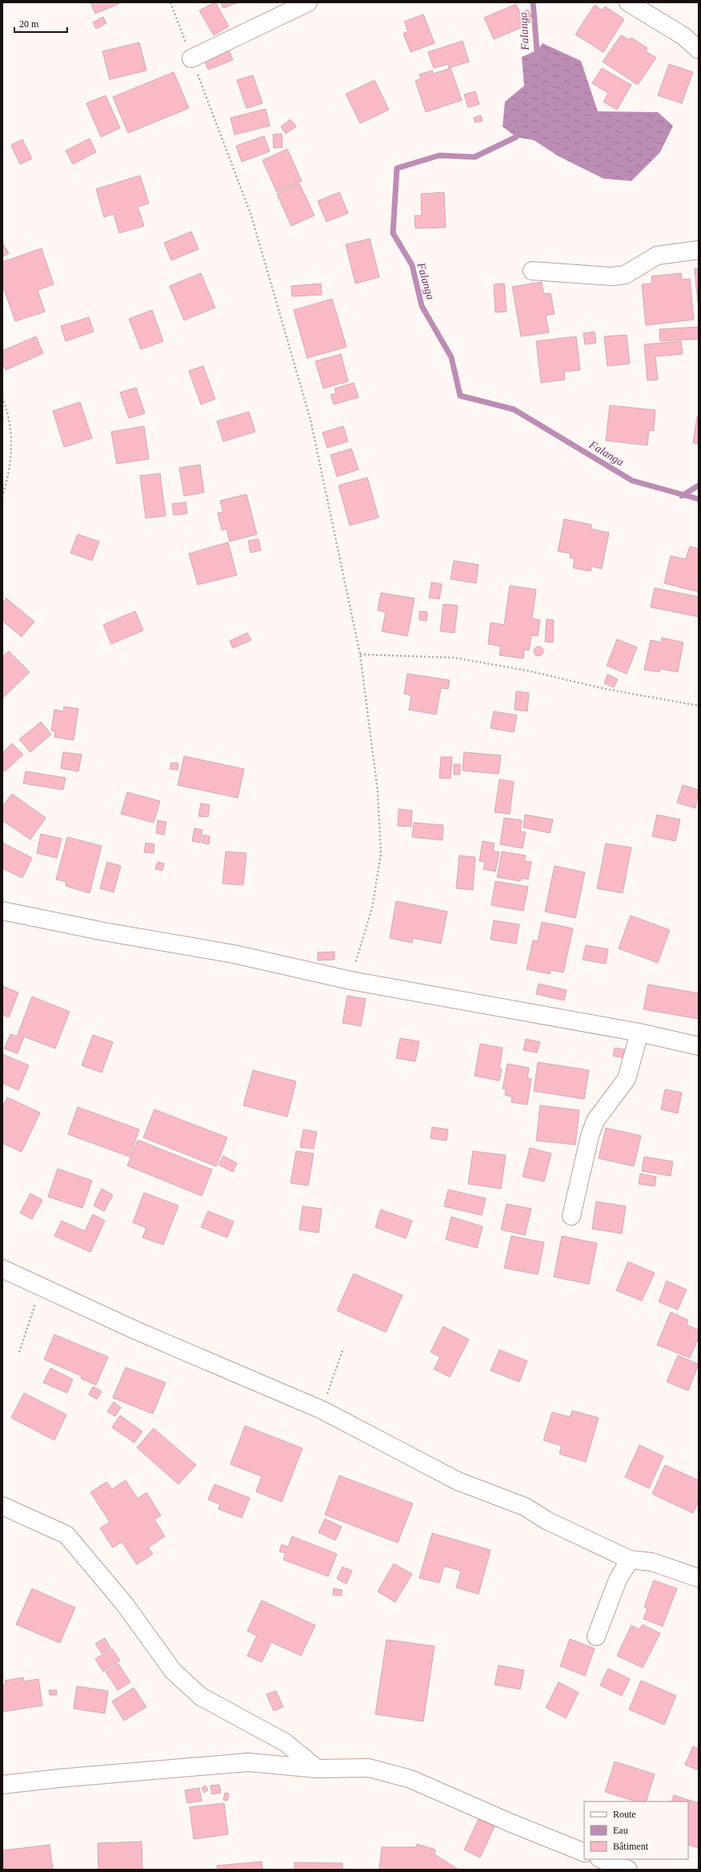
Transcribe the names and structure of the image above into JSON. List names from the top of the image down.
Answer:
{
  "water": ["Falanga"],
  "legend": ["Route", "Eau", "Bâtiment"],
  "scale_bar": "20 m"
}
